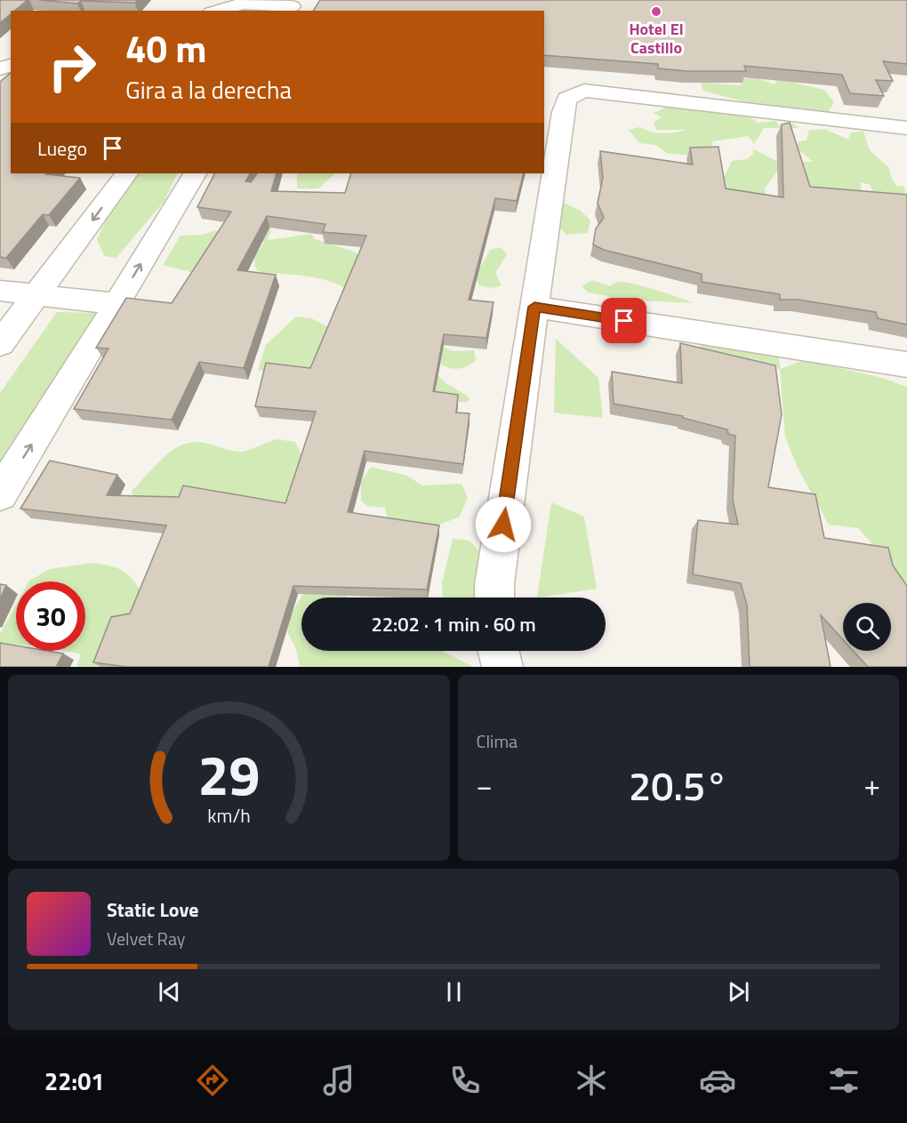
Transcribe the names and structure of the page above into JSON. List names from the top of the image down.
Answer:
{
  "places": ["Hotel El Castillo"],
  "page": {
    "turn": ["40 m", "Gira a la derecha"],
    "then": "Luego",
    "limit": "30",
    "trip": "22:02 · 1 min · 60 m",
    "tile": "Clima",
    "heat": ["−", "20.5°", "+"],
    "song": ["Static Love", "Velvet Ray"],
    "tabs": "22:01",
    "gauge": ["29", "km/h"]
  }
}
